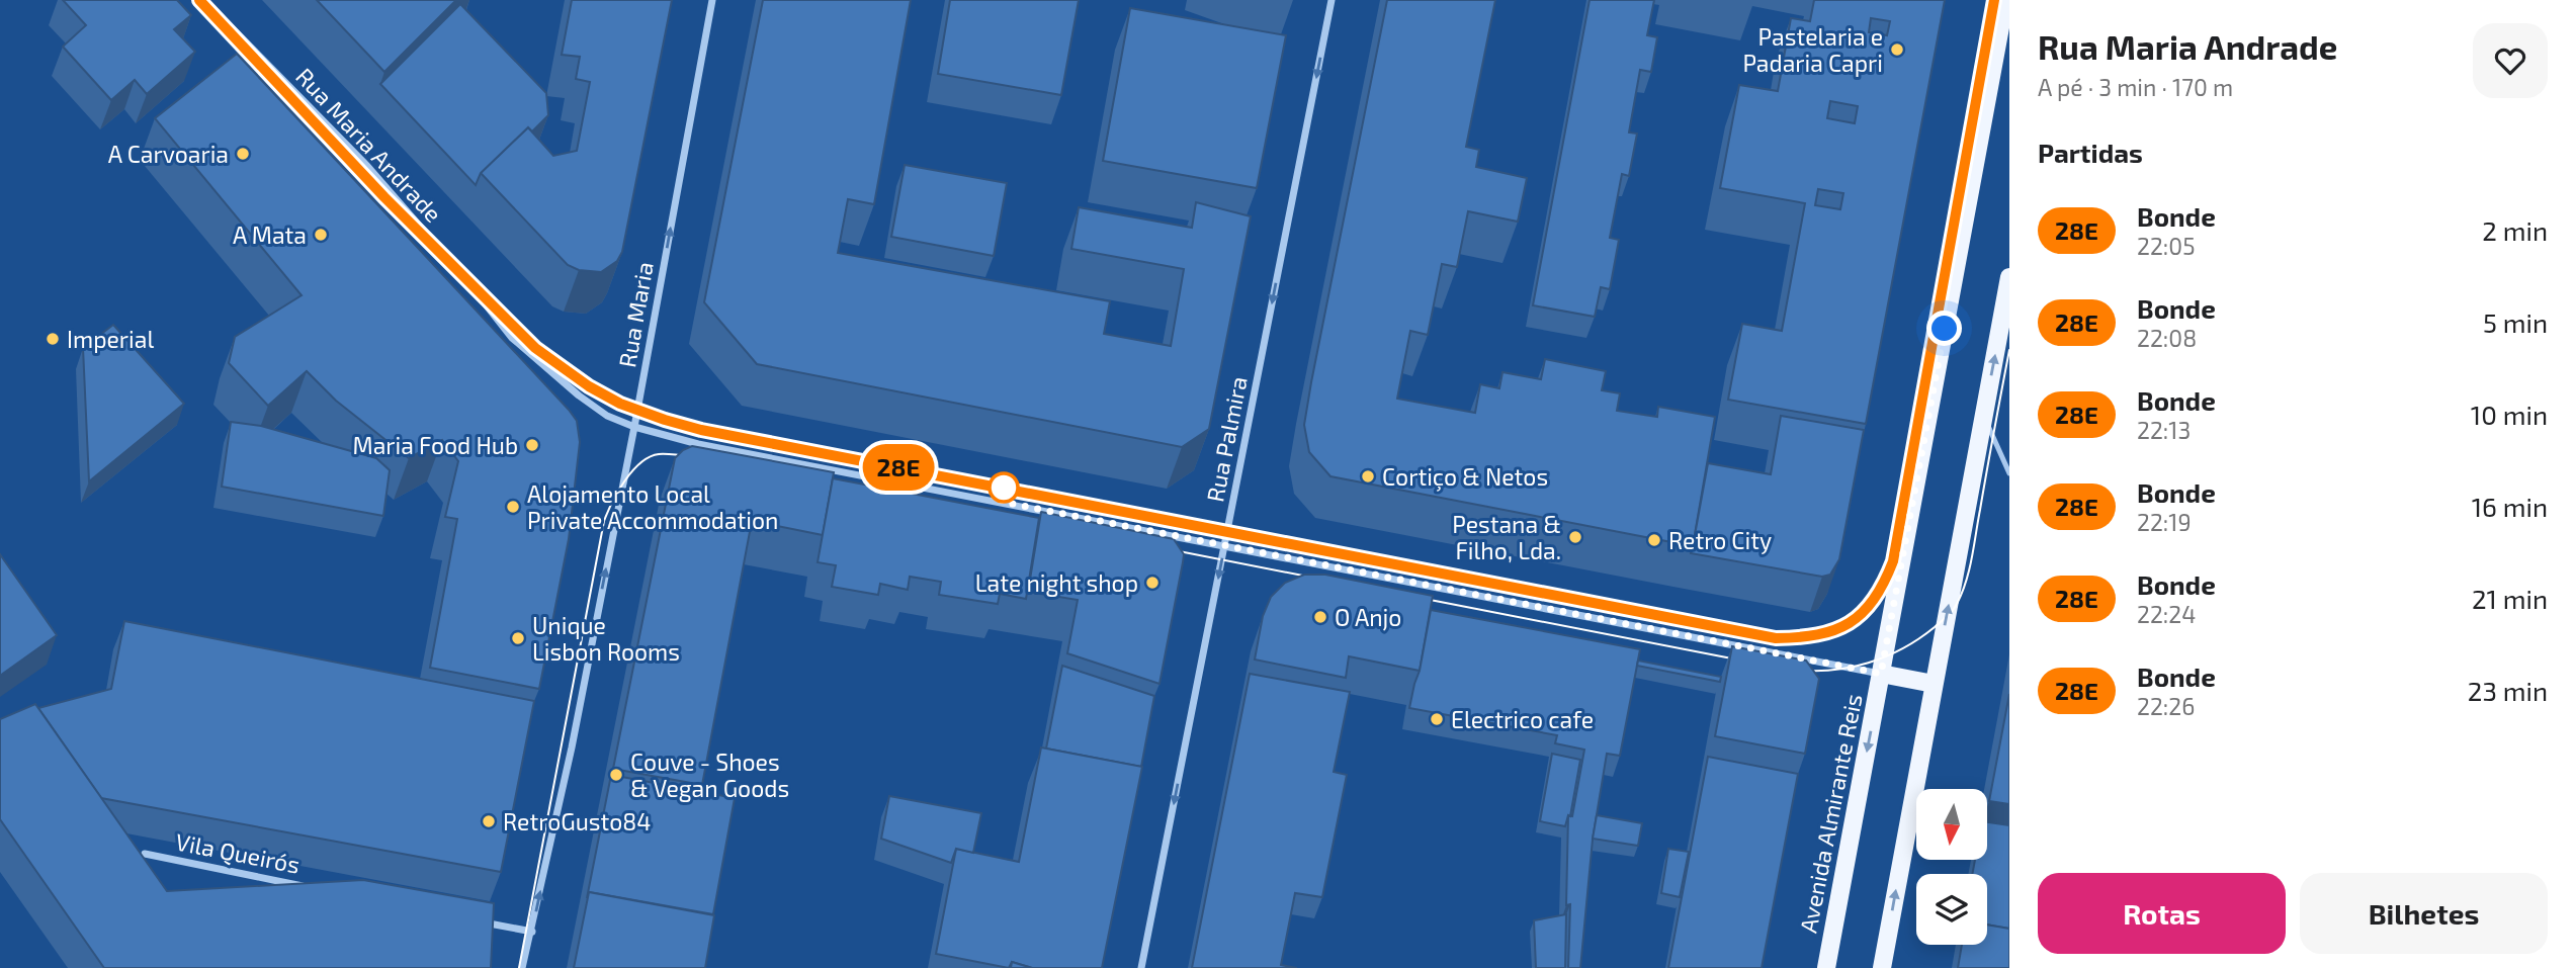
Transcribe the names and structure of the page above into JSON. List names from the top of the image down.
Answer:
{
  "streets": {
    "main road": ["Avenida Almirante Reis"],
    "street": [
      "Rua Maria Andrade",
      "Rua Maria",
      "Rua Palmira",
      "Vila Queirós"
    ]
  },
  "crossings": [
    ["Rua Maria Andrade", "Rua Maria"],
    ["Rua Maria Andrade", "Rua Palmira"],
    ["Rua Maria Andrade", "Avenida Almirante Reis"]
  ],
  "one_way": ["Rua Maria", "Rua Palmira"],
  "places": [
    "Pastelaria e Padaria Capri",
    "A Carvoaria",
    "A Mata",
    "Imperial",
    "Maria Food Hub",
    "Cortiço & Netos",
    "Alojamento Local Private Accommodation",
    "Pestana & Filho, Lda.",
    "Retro City",
    "Late night shop",
    "O Anjo",
    "Unique Lisbon Rooms",
    "Electrico cafe",
    "Couve - Shoes & Vegan Goods",
    "RetroGusto84"
  ],
  "lines": ["tram line 28E"],
  "north": "bottom",
  "page": {
    "on_map": "28E",
    "heading": [
      ["Rua Maria Andrade", "A pé · 3 min · 170 m"],
      "Partidas"
    ],
    "list": [
      {
        "mark": "28E",
        "name": "Bonde",
        "note": "22:05",
        "value": "2 min"
      },
      {
        "mark": "28E",
        "name": "Bonde",
        "note": "22:08",
        "value": "5 min"
      },
      {
        "mark": "28E",
        "name": "Bonde",
        "note": "22:13",
        "value": "10 min"
      },
      {
        "mark": "28E",
        "name": "Bonde",
        "note": "22:19",
        "value": "16 min"
      },
      {
        "mark": "28E",
        "name": "Bonde",
        "note": "22:24",
        "value": "21 min"
      },
      {
        "mark": "28E",
        "name": "Bonde",
        "note": "22:26",
        "value": "23 min"
      }
    ],
    "buttons": ["Rotas", "Bilhetes"]
  }
}
